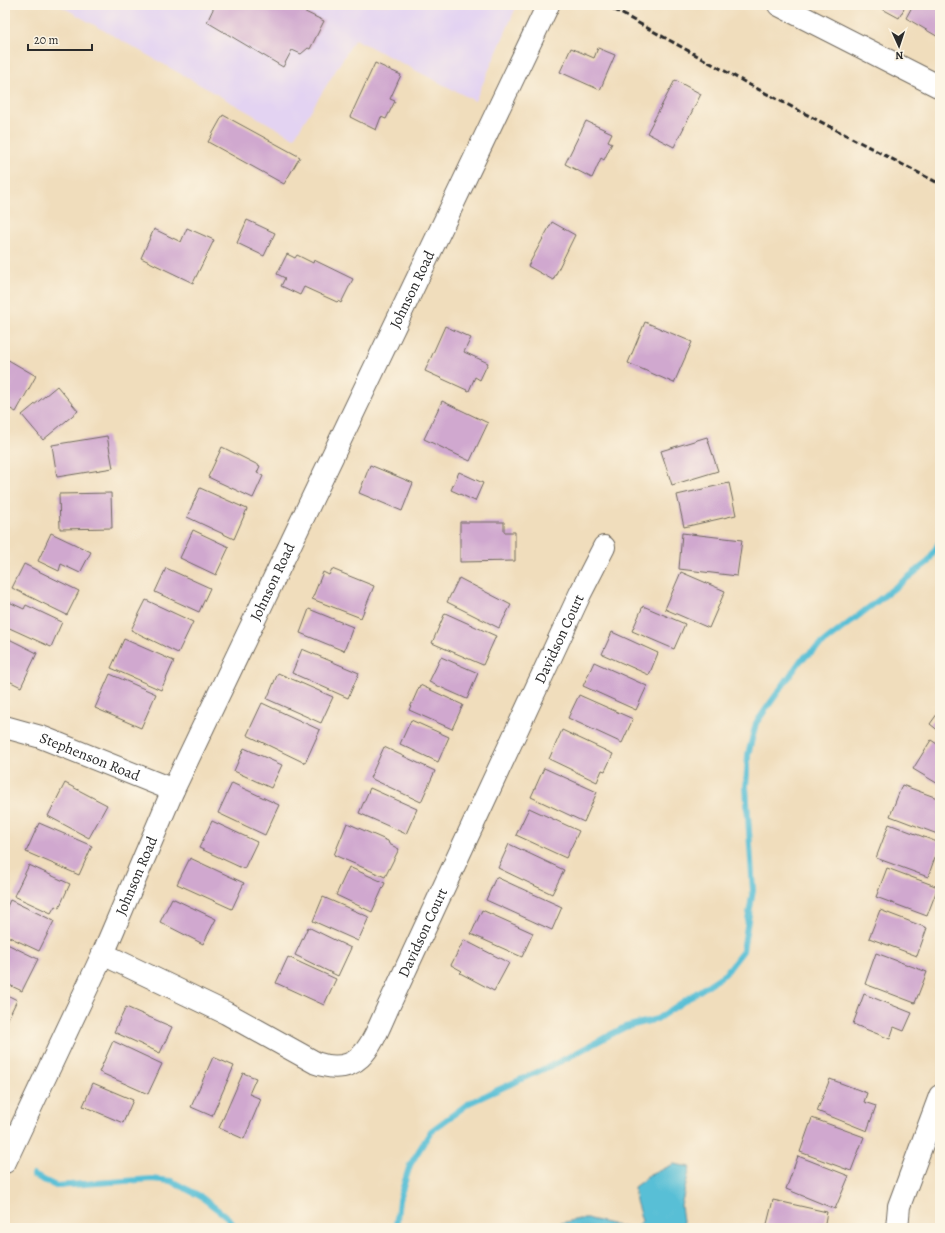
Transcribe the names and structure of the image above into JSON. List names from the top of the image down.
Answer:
{
  "streets": {
    "street": ["Johnson Road", "Davidson Court", "Stephenson Road"]
  },
  "crossings": [
    ["Johnson Road", "Davidson Court"],
    ["Johnson Road", "Stephenson Road"]
  ],
  "scale_bar": "20 m",
  "north": "bottom"
}
